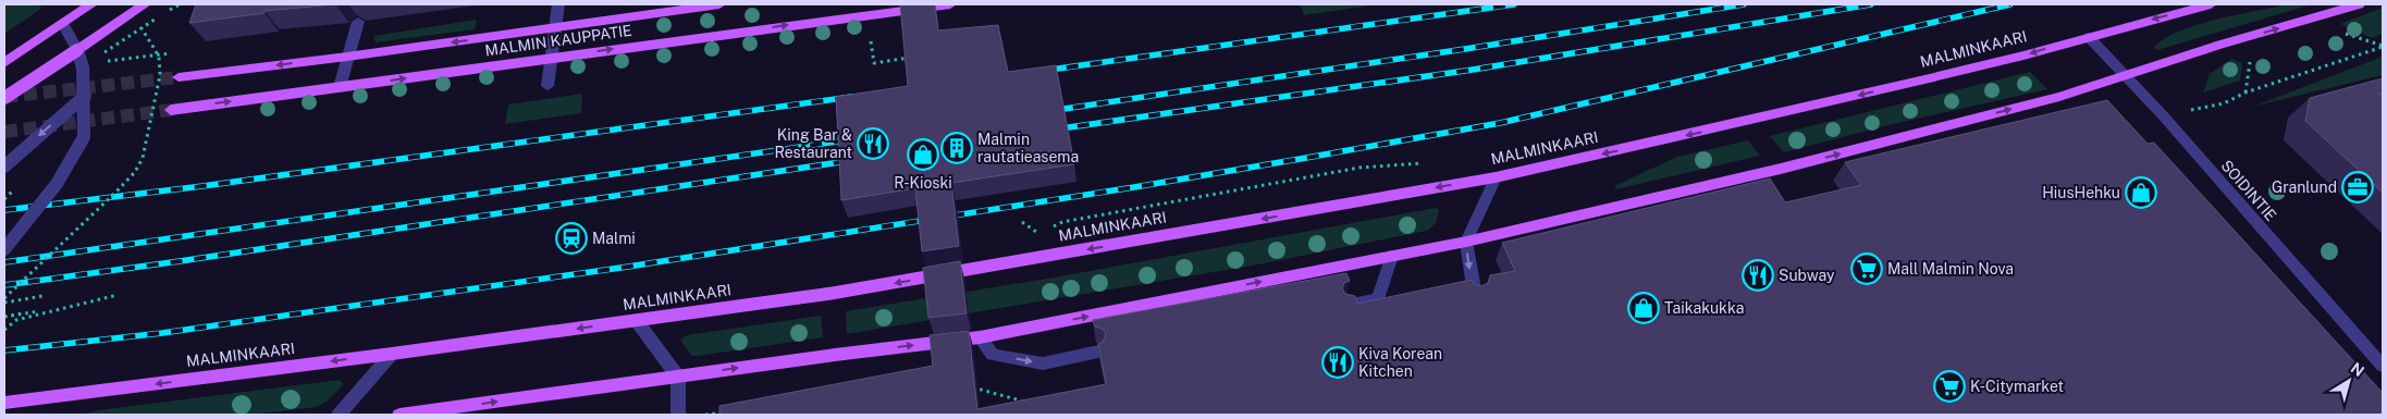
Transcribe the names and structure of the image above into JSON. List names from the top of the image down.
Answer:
{
  "streets": {
    "main road": ["MALMIN KAUPPATIE", "MALMINKAARI"],
    "street": ["SOIDINTIE"]
  },
  "crossings": [
    ["MALMINKAARI", "SOIDINTIE"]
  ],
  "places": {
    "restaurant": ["King Bar & Restaurant", "Subway", "Kiva Korean Kitchen"],
    "building": ["Malmin rautatieasema"],
    "shop": ["R-Kioski", "HiusHehku", "Taikakukka"],
    "office": ["Granlund"],
    "station": ["Malmi"],
    "supermarket": ["Mall Malmin Nova", "K-Citymarket"]
  },
  "north": "top right"
}
